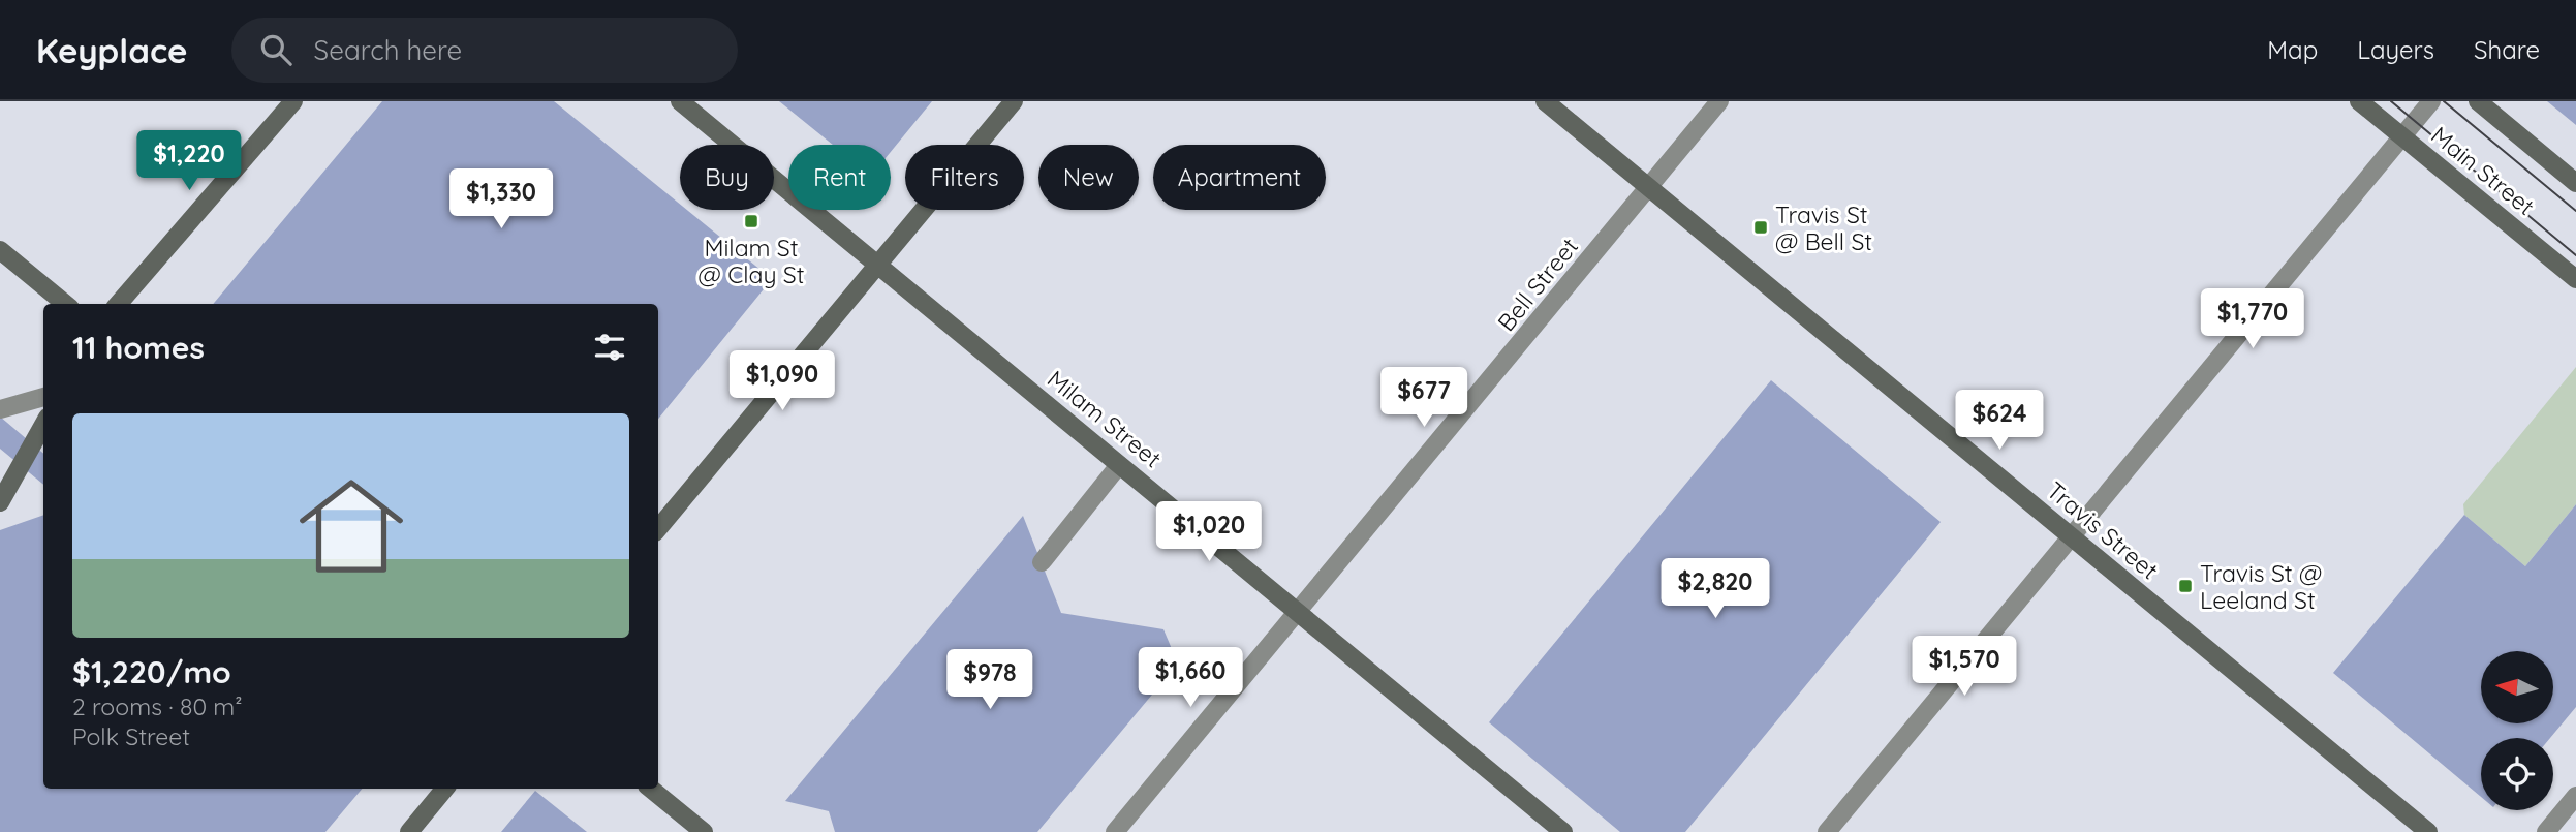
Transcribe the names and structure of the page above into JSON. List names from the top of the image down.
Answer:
{
  "streets": {
    "main road": ["Main Street", "Milam Street", "Travis Street"],
    "street": ["Bell Street"]
  },
  "crossings": [
    ["Bell Street", "Milam Street"],
    ["Bell Street", "Travis Street"]
  ],
  "places": {
    "transit": ["Milam St @ Clay St", "Travis St @ Bell St", "Travis St @ Leeland St"]
  },
  "north": "left",
  "page": {
    "header": "Keyplace",
    "search": "Search here",
    "nav": ["Map", "Layers", "Share"],
    "price": [
      "$1,220",
      "$1,330",
      "$1,770",
      "$1,090",
      "$677",
      "$624",
      "$1,020",
      "$2,820",
      "$1,570",
      "$1,660",
      "$978"
    ],
    "chip": [
      "Buy",
      "Rent",
      "Filters",
      "New",
      "Apartment"
    ],
    "heading": "11 homes",
    "list": [
      {
        "name": "$1,220/mo",
        "note": "2 rooms · 80 m² · Polk Street"
      }
    ]
  }
}
